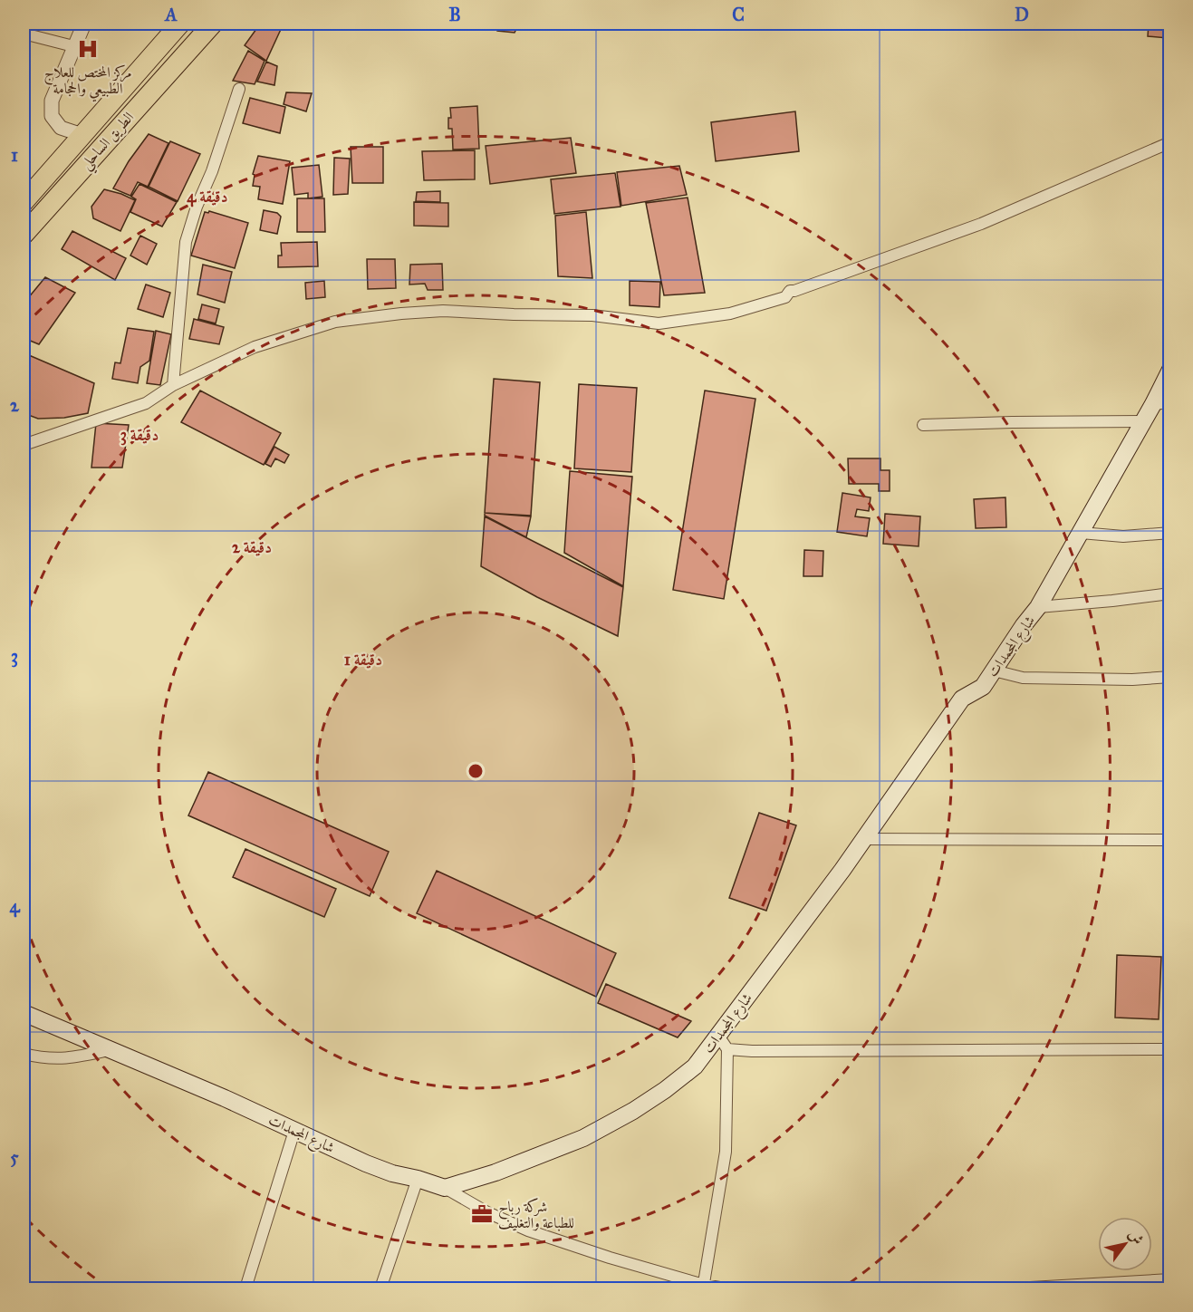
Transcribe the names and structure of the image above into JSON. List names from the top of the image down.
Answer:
{
  "streets": {
    "highway": ["الطريق الساحلي"],
    "main road": ["شارع المجمدات"]
  },
  "places": {
    "hospital": ["مركز المختص للعلاج الطبيعي والحجامة"],
    "office": ["شركة رباح للطباعة والتغليف"]
  },
  "north": "top right",
  "grid": {
    "columns": [
      "A",
      "B",
      "C",
      "D"
    ],
    "rows": [
      "1",
      "2",
      "3",
      "4",
      "5"
    ]
  },
  "rings": [
    "4 دقيقة",
    "3 دقيقة",
    "2 دقيقة",
    "1 دقيقة"
  ]
}
